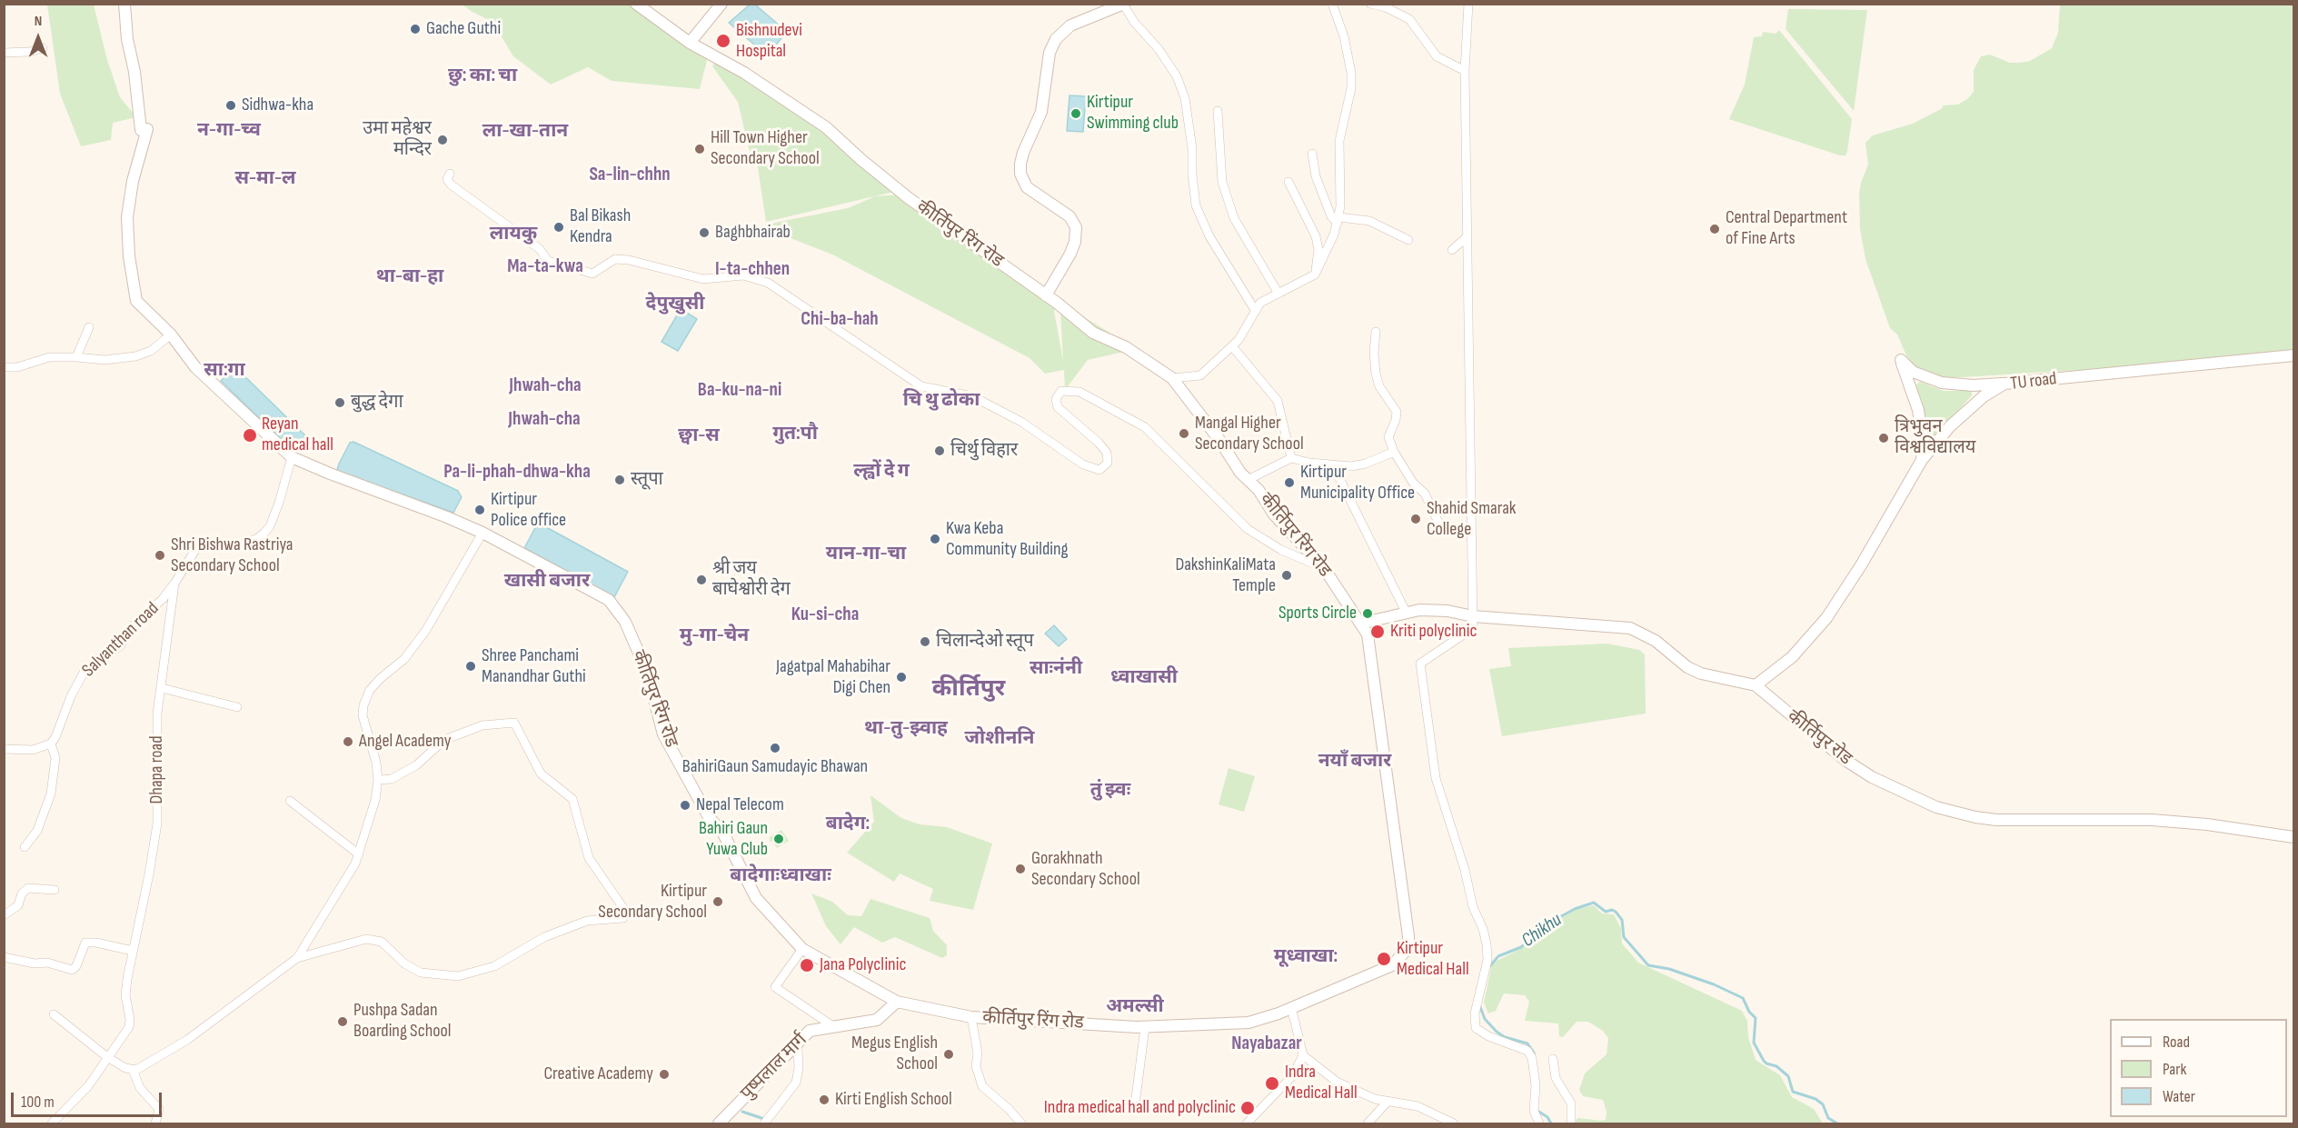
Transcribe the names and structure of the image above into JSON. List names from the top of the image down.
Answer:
{
  "streets": {
    "street": [
      "कीर्तिपुर रिंग रोड",
      "TU road",
      "Salyanthan road",
      "कीर्तिपुर रोड",
      "Dhapa road",
      "पुष्पलाल मार्ग"
    ]
  },
  "crossings": [
    ["कीर्तिपुर रिंग रोड", "कीर्तिपुर रोड"],
    ["कीर्तिपुर रिंग रोड", "Dhapa road"],
    ["कीर्तिपुर रिंग रोड", "पुष्पलाल मार्ग"],
    ["TU road", "कीर्तिपुर रोड"],
    ["Salyanthan road", "Dhapa road"]
  ],
  "districts": [
    "छु: का: चा",
    "न-गा-च्व",
    "ला-खा-तान",
    "Sa-lin-chhn",
    "स-मा-ल",
    "लायकु",
    "Ma-ta-kwa",
    "I-ta-chhen",
    "था-बा-हा",
    "देपुखुसी",
    "Chi-ba-hah",
    "सा:गा",
    "Jhwah-cha",
    "Ba-ku-na-ni",
    "चि थु ढोका",
    "Jhwah-cha",
    "गुत:पौ",
    "छ्वा-स",
    "ल्ह्वों दे ग",
    "Pa-li-phah-dhwa-kha",
    "यान-गा-चा",
    "खासी बजार",
    "Ku-si-cha",
    "मु-गा-चेन",
    "साःनंनी",
    "ध्वाखासी",
    "कीर्तिपुर",
    "था-तु-झ्वाह",
    "जोशीननि",
    "नयाँ बजार",
    "तुं झ्वः",
    "बादेग:",
    "बादेगाःध्वाखाः",
    "मूध्वाखा:",
    "अमल्सी",
    "Nayabazar"
  ],
  "water": ["Chikhu"],
  "places": [
    "Gache Guthi",
    "Bishnudevi Hospital",
    "Sidhwa-kha",
    "Kirtipur Swimming club",
    "उमा महेश्वर मन्दिर",
    "Hill Town Higher Secondary School",
    "Bal Bikash Kendra",
    "Central Department of Fine Arts",
    "Baghbhairab",
    "बुद्ध देगा",
    "Mangal Higher Secondary School",
    "Reyan medical hall",
    "त्रिभुवन विश्वविद्यालय",
    "चिर्थु विहार",
    "स्तूपा",
    "Kirtipur Municipality Office",
    "Kirtipur Police office",
    "Shahid Smarak College",
    "Kwa Keba Community Building",
    "Shri Bishwa Rastriya Secondary School",
    "DakshinKaliMata Temple",
    "श्री जय बाघेश्वोरी देग",
    "Sports Circle",
    "Kriti polyclinic",
    "चिलान्देओ स्तूप",
    "Shree Panchami Manandhar Guthi",
    "Jagatpal Mahabihar Digi Chen",
    "Angel Academy",
    "BahiriGaun Samudayic Bhawan",
    "Nepal Telecom",
    "Bahiri Gaun Yuwa Club",
    "Gorakhnath Secondary School",
    "Kirtipur Secondary School",
    "Kirtipur Medical Hall",
    "Jana Polyclinic",
    "Pushpa Sadan Boarding School",
    "Megus English School",
    "Creative Academy",
    "Indra Medical Hall",
    "Kirti English School",
    "Indra medical hall and polyclinic"
  ],
  "legend": ["Road", "Park", "Water"],
  "scale_bar": "100 m",
  "north": "top"
}
